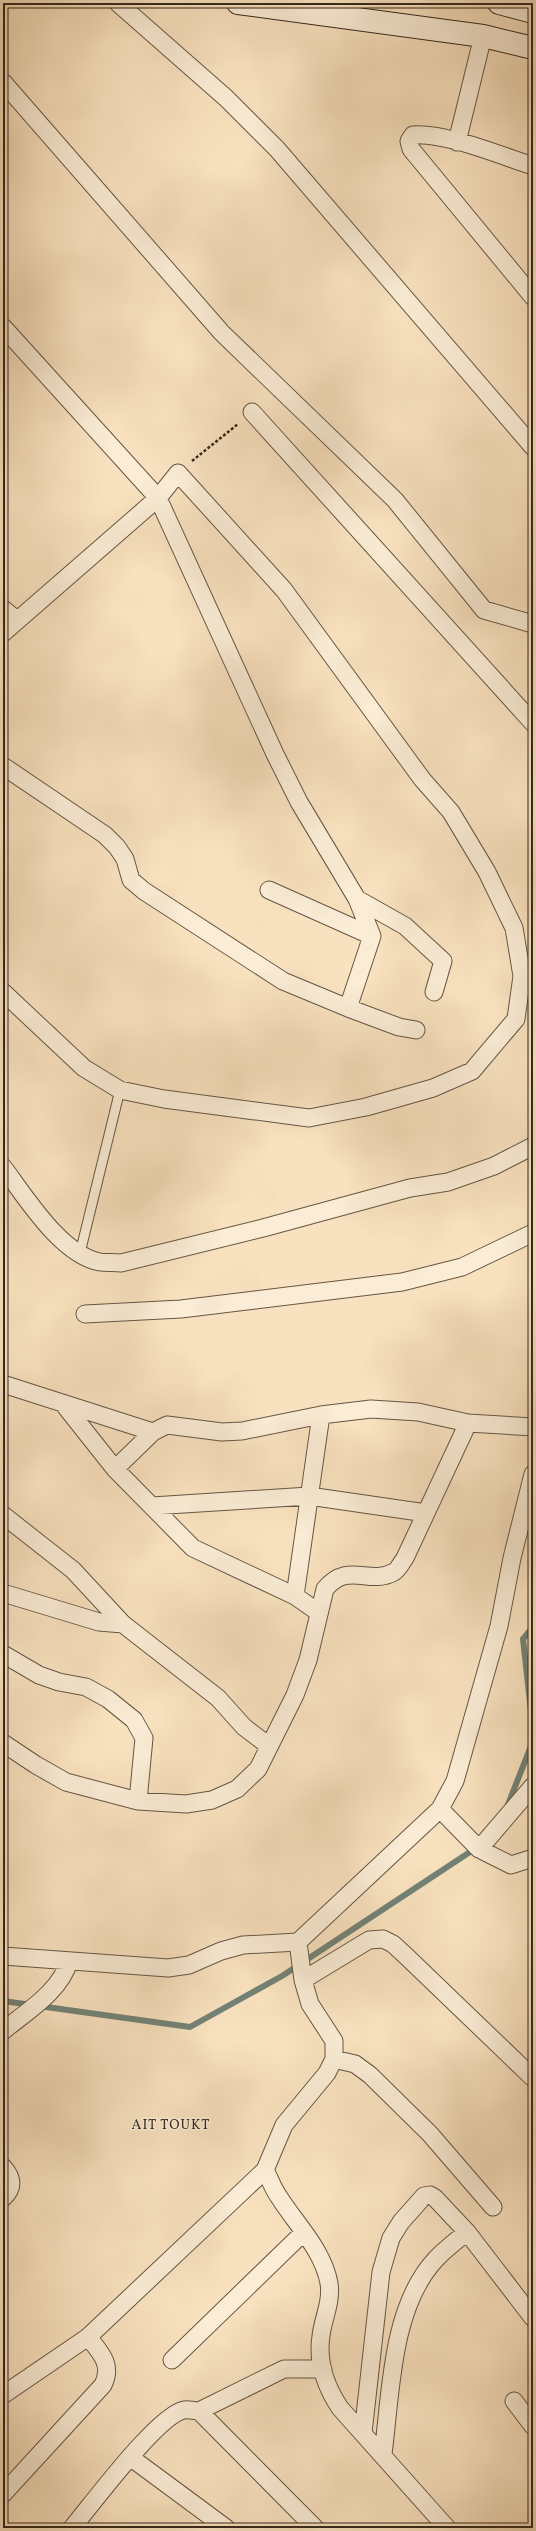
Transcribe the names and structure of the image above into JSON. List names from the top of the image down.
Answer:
{
  "districts": ["AIT TOUKT"]
}
